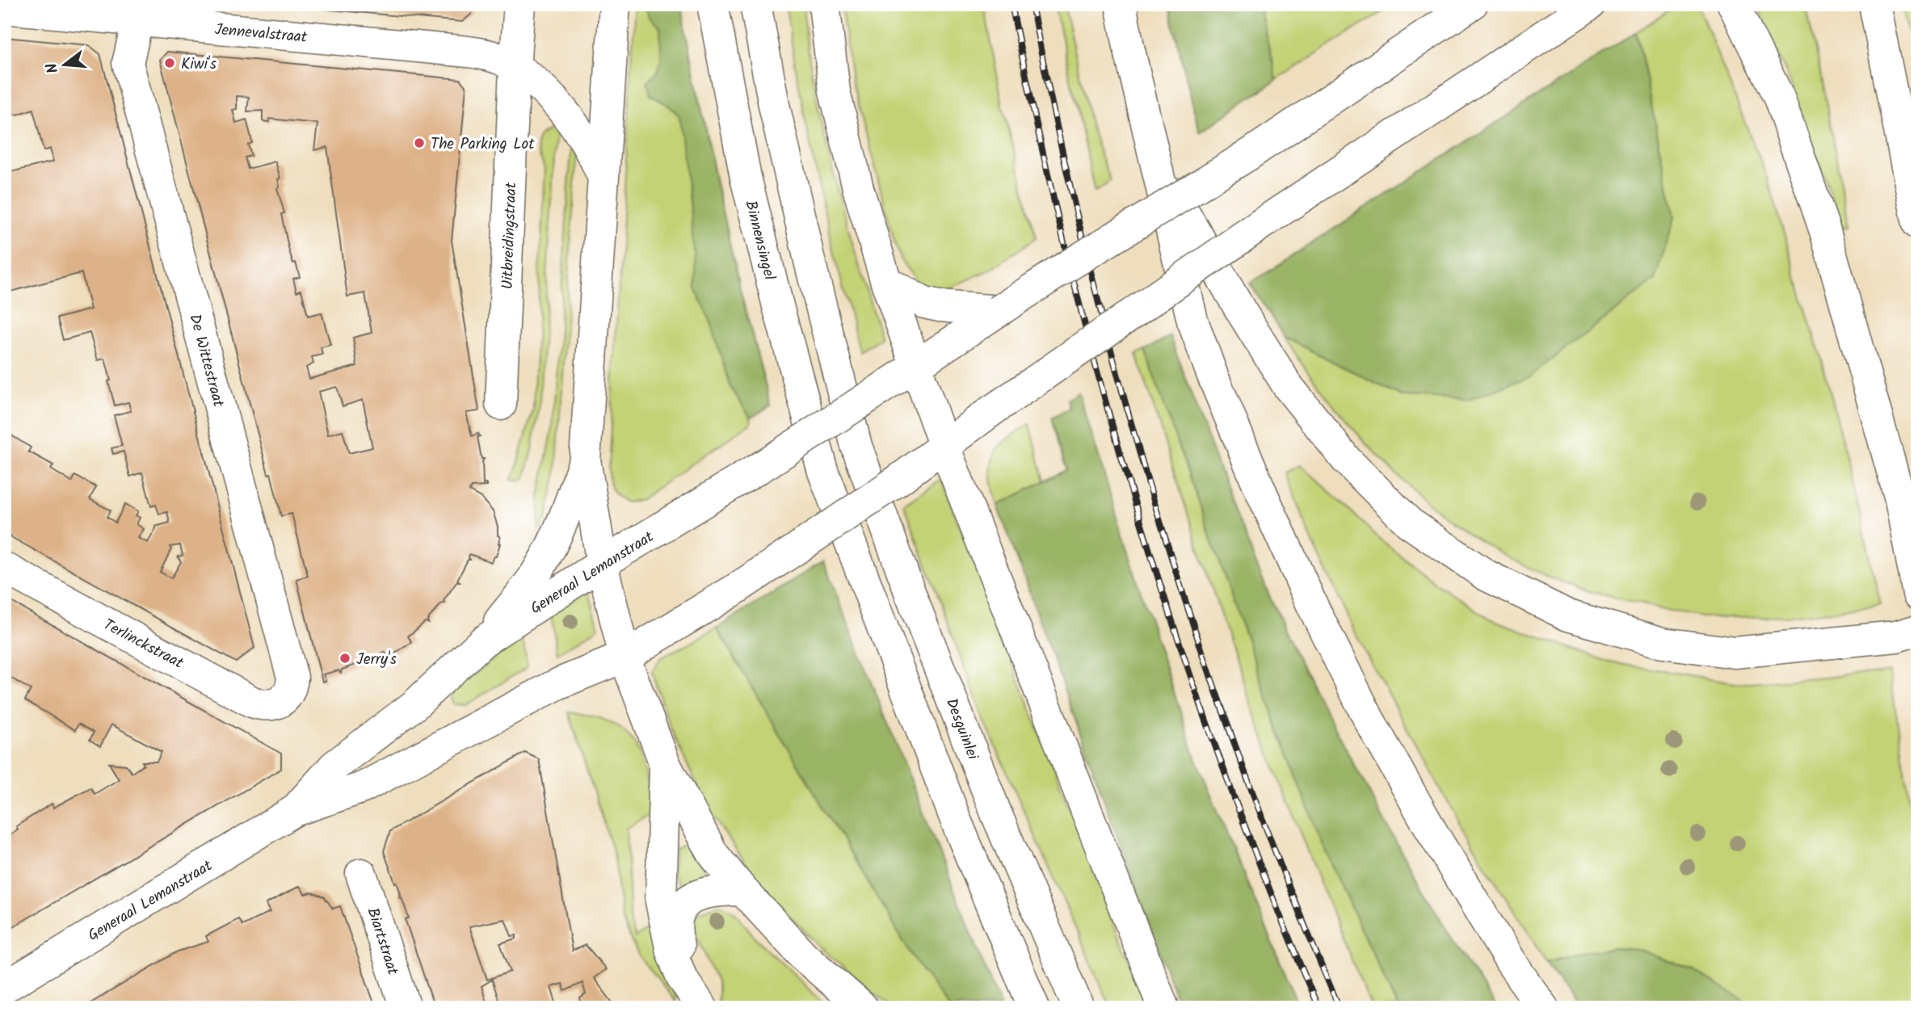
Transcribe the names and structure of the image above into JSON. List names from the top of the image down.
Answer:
{
  "streets": {
    "main road": [
      "Jennevalstraat",
      "Uitbreidingstraat",
      "Binnensingel",
      "De Wittestraat",
      "Generaal Lemanstraat",
      "Terlinckstraat",
      "Desguinlei",
      "Biartstraat"
    ]
  },
  "crossings": [
    ["Jennevalstraat", "Uitbreidingstraat"],
    ["Jennevalstraat", "De Wittestraat"],
    ["De Wittestraat", "Terlinckstraat"]
  ],
  "places": ["Kiwi's", "The Parking Lot", "Jerry's"],
  "north": "left"
}
